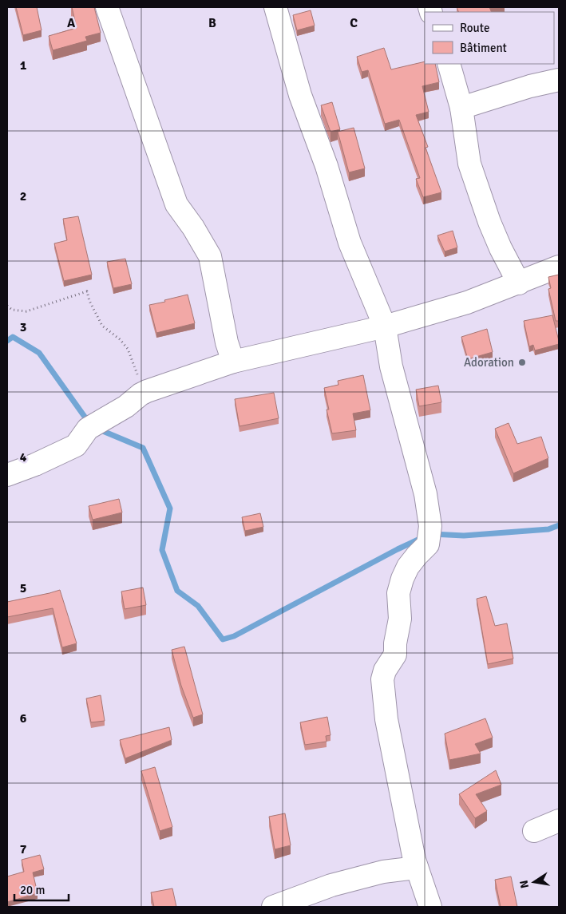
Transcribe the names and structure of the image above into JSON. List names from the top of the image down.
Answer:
{
  "places": ["Adoration"],
  "legend": ["Route", "Bâtiment"],
  "scale_bar": "20 m",
  "north": "left",
  "grid": {
    "columns": ["A", "B", "C"],
    "rows": [
      "1",
      "2",
      "3",
      "4",
      "5",
      "6",
      "7"
    ]
  }
}
